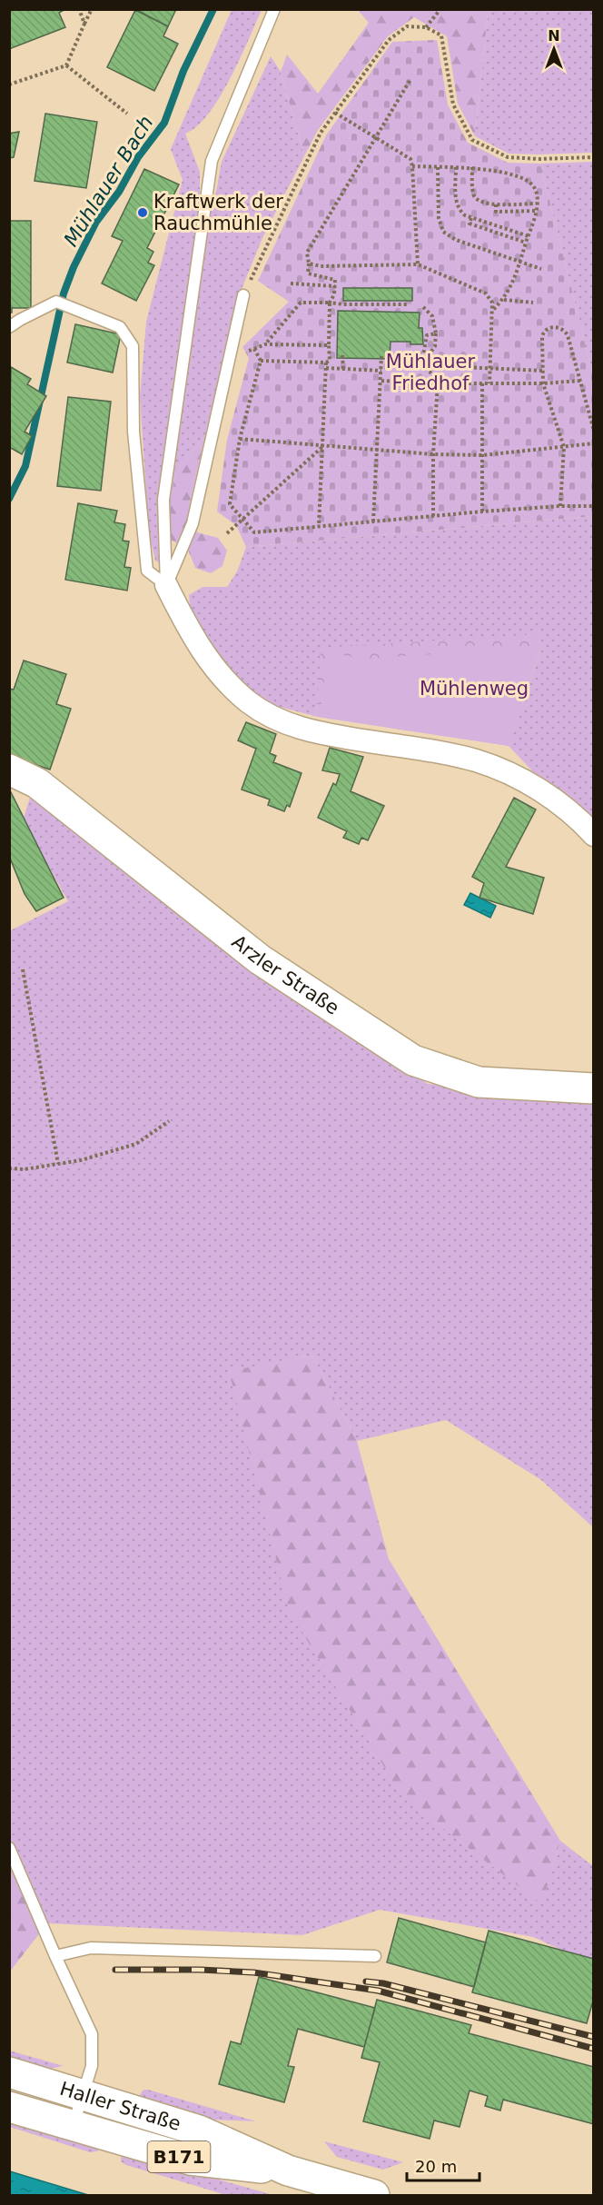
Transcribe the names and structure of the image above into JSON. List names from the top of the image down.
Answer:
{
  "streets": {
    "main road": ["Arzler Straße", "Haller Straße", "B171"]
  },
  "water": ["Mühlauer Bach"],
  "parks": ["Mühlauer Friedhof", "Mühlenweg"],
  "places": ["Kraftwerk der Rauchmühle"],
  "scale_bar": "20 m",
  "north": "top"
}
